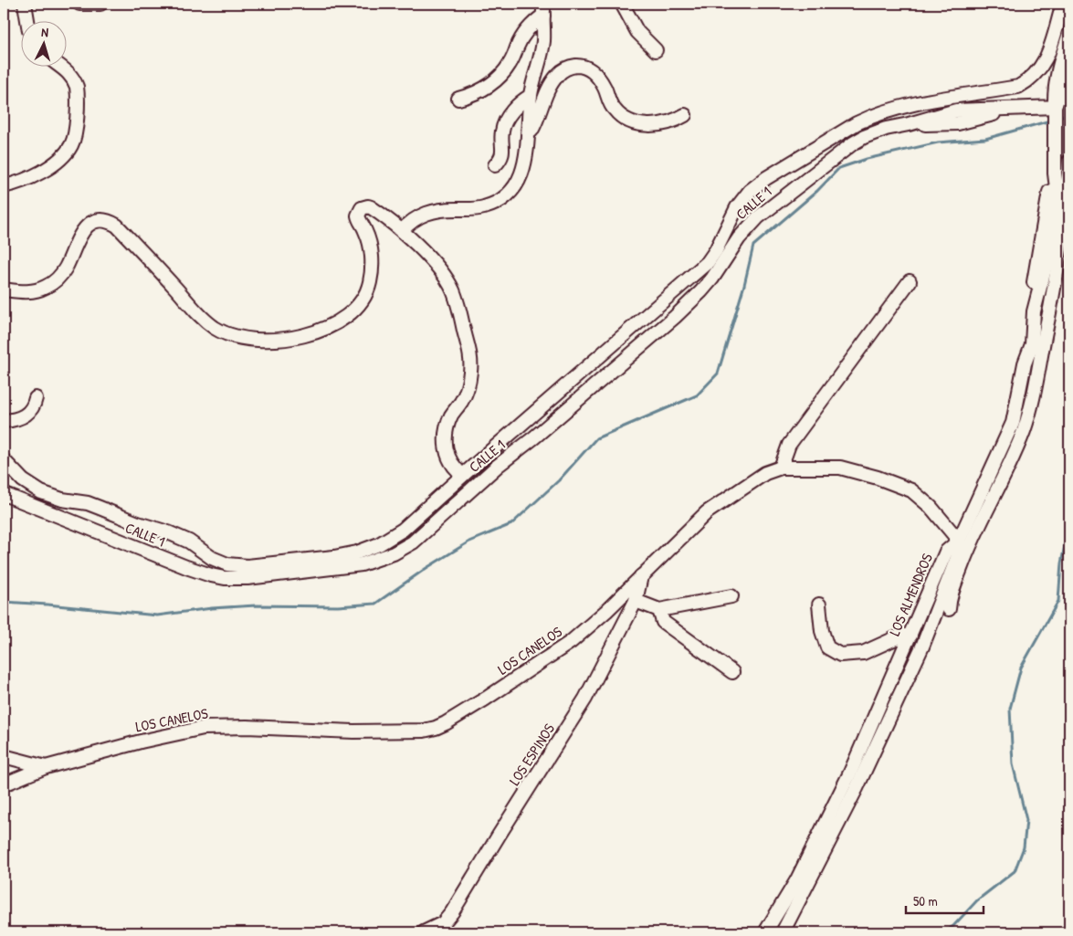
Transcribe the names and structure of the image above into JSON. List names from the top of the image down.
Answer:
{
  "streets": {
    "street": [
      "CALLE 1",
      "LOS ALMENDROS",
      "LOS CANELOS",
      "LOS ESPINOS"
    ]
  },
  "crossings": [
    ["LOS ALMENDROS", "LOS CANELOS"],
    ["LOS CANELOS", "LOS ESPINOS"]
  ],
  "scale_bar": "50 m",
  "north": "top"
}
